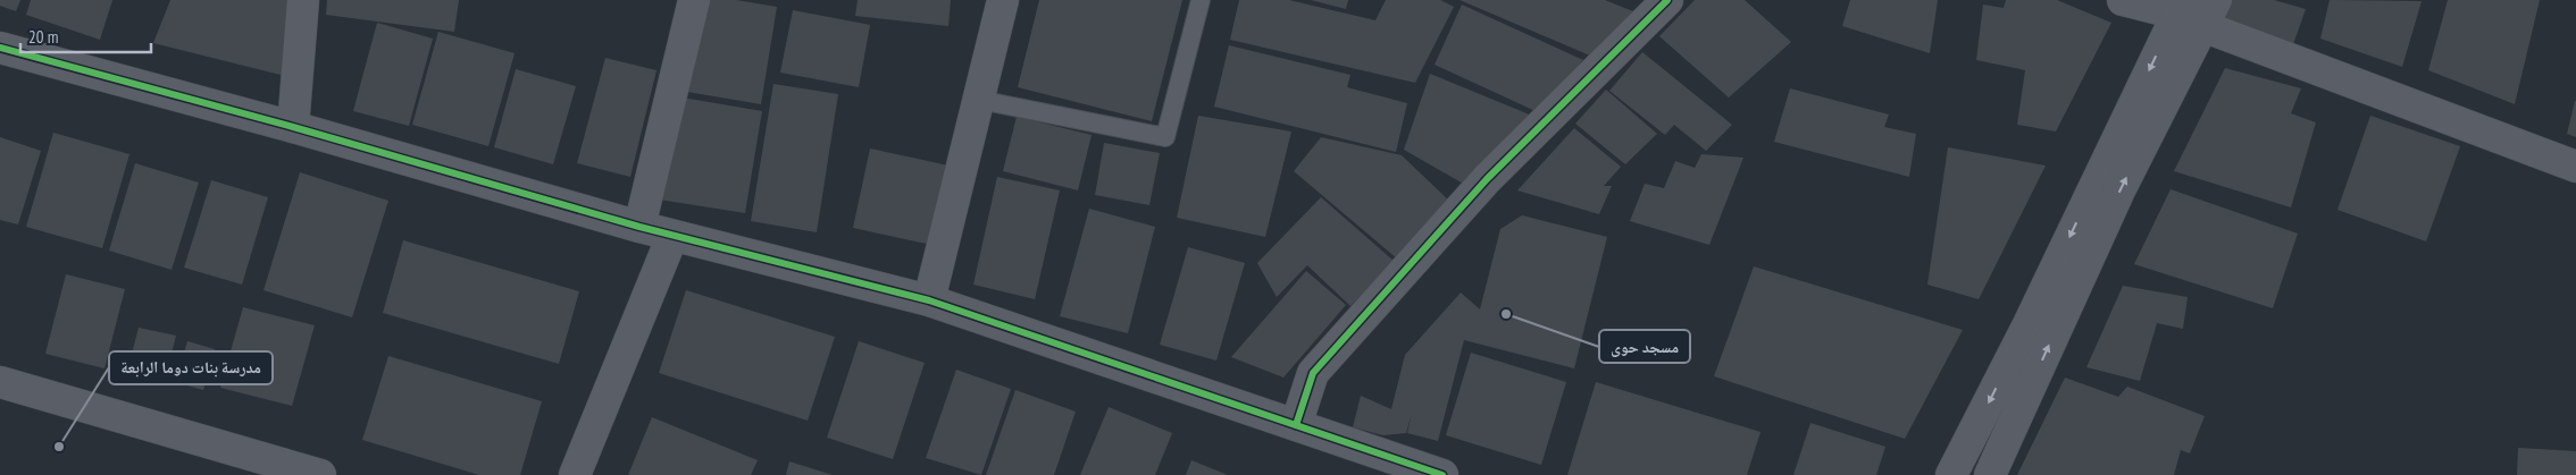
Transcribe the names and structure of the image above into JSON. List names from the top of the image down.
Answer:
{
  "places": ["مسجد حوى", "مدرسة بنات دوما الرابعة"],
  "scale_bar": "20 m"
}
